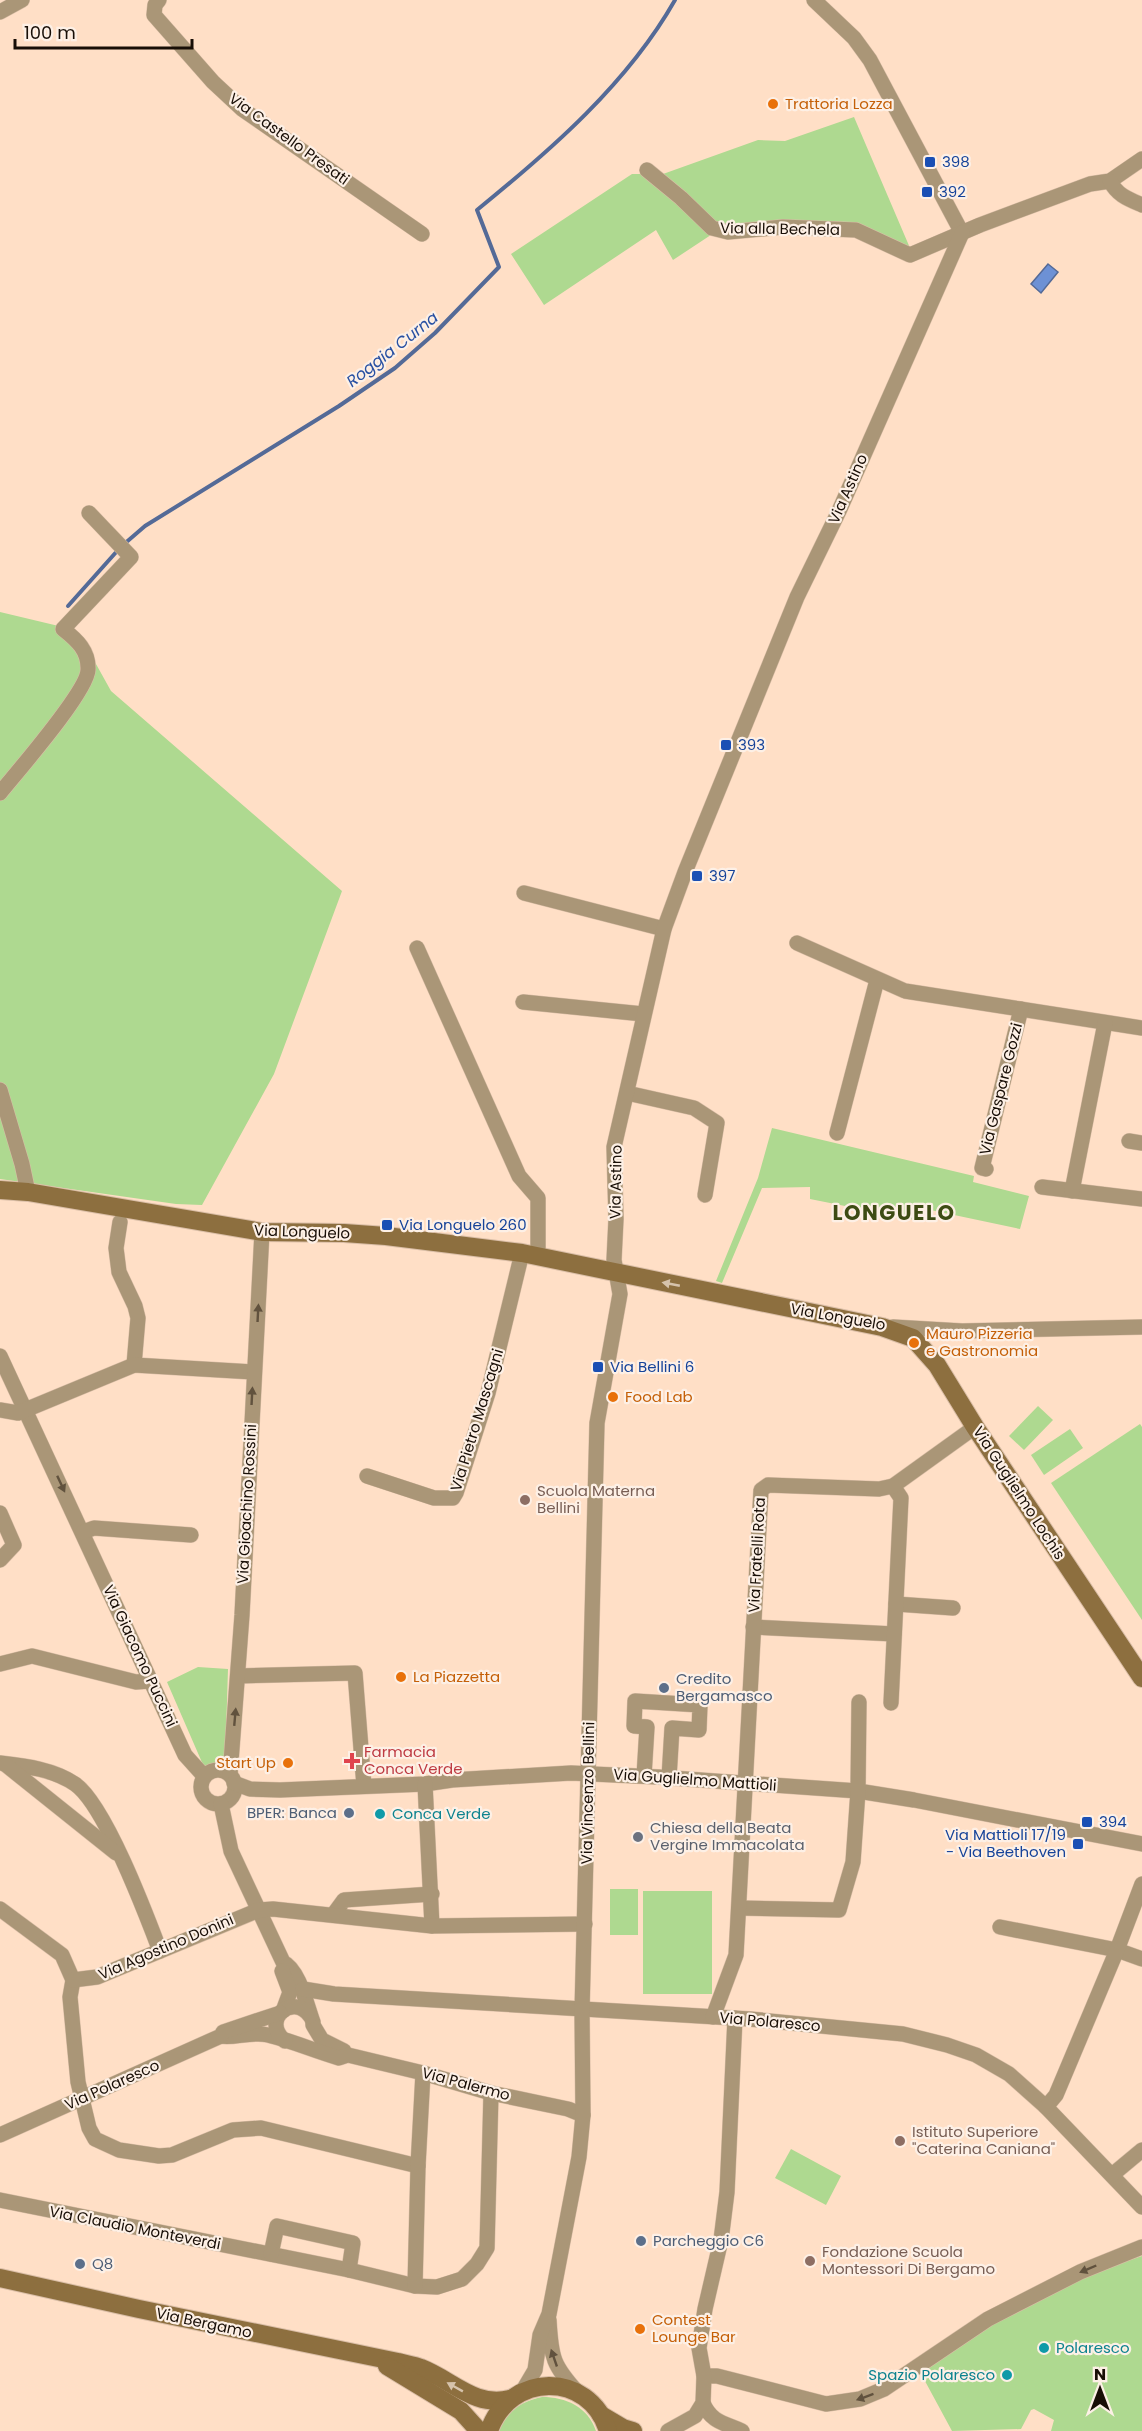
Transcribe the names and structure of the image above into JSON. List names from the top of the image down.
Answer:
{
  "streets": {
    "street": [
      "Via Castello Presati",
      "Via alla Bechela",
      "Via Astino",
      "Via Gaspare Gozzi",
      "Via Longuelo",
      "Via Pietro Mascagni",
      "Via Guglielmo Lochis",
      "Via Gioachino Rossini",
      "Via Fratelli Rota",
      "Via Giacomo Puccini",
      "Via Guglielmo Mattioli",
      "Via Vincenzo Bellini",
      "Via Agostino Donini",
      "Via Polaresco",
      "Via Palermo",
      "Via Claudio Monteverdi",
      "Via Bergamo"
    ]
  },
  "crossings": [
    ["Via alla Bechela", "Via Astino"],
    ["Via Astino", "Via Longuelo"],
    ["Via Astino", "Via Vincenzo Bellini"],
    ["Via Longuelo", "Via Pietro Mascagni"],
    ["Via Longuelo", "Via Guglielmo Lochis"],
    ["Via Longuelo", "Via Gioachino Rossini"],
    ["Via Longuelo", "Via Vincenzo Bellini"],
    ["Via Gioachino Rossini", "Via Giacomo Puccini"],
    ["Via Gioachino Rossini", "Via Guglielmo Mattioli"],
    ["Via Fratelli Rota", "Via Guglielmo Mattioli"],
    ["Via Fratelli Rota", "Via Polaresco"],
    ["Via Giacomo Puccini", "Via Guglielmo Mattioli"],
    ["Via Guglielmo Mattioli", "Via Vincenzo Bellini"],
    ["Via Vincenzo Bellini", "Via Polaresco"],
    ["Via Vincenzo Bellini", "Via Palermo"],
    ["Via Vincenzo Bellini", "Via Bergamo"],
    ["Via Polaresco", "Via Palermo"],
    ["Via Palermo", "Via Claudio Monteverdi"]
  ],
  "one_way": ["Via Gioachino Rossini"],
  "districts": ["LONGUELO"],
  "water": ["Roggia Curna"],
  "places": {
    "other": [
      "Trattoria Lozza",
      "Mauro Pizzeria e Gastronomia",
      "Food Lab",
      "Scuola Materna Bellini",
      "La Piazzetta",
      "Credito Bergamasco",
      "Start Up",
      "BPER: Banca",
      "Conca Verde",
      "Chiesa della Beata Vergine Immacolata",
      "Istituto Superiore \"Caterina Caniana\"",
      "Parcheggio C6",
      "Fondazione Scuola Montessori Di Bergamo",
      "Q8",
      "Contest Lounge Bar",
      "Polaresco",
      "Spazio Polaresco"
    ],
    "transit": [
      "398",
      "392",
      "393",
      "397",
      "Via Longuelo 260",
      "Via Bellini 6",
      "394",
      "Via Mattioli 17/19 - Via Beethoven"
    ],
    "health": ["Farmacia Conca Verde"]
  },
  "scale_bar": "100 m",
  "north": "top"
}
